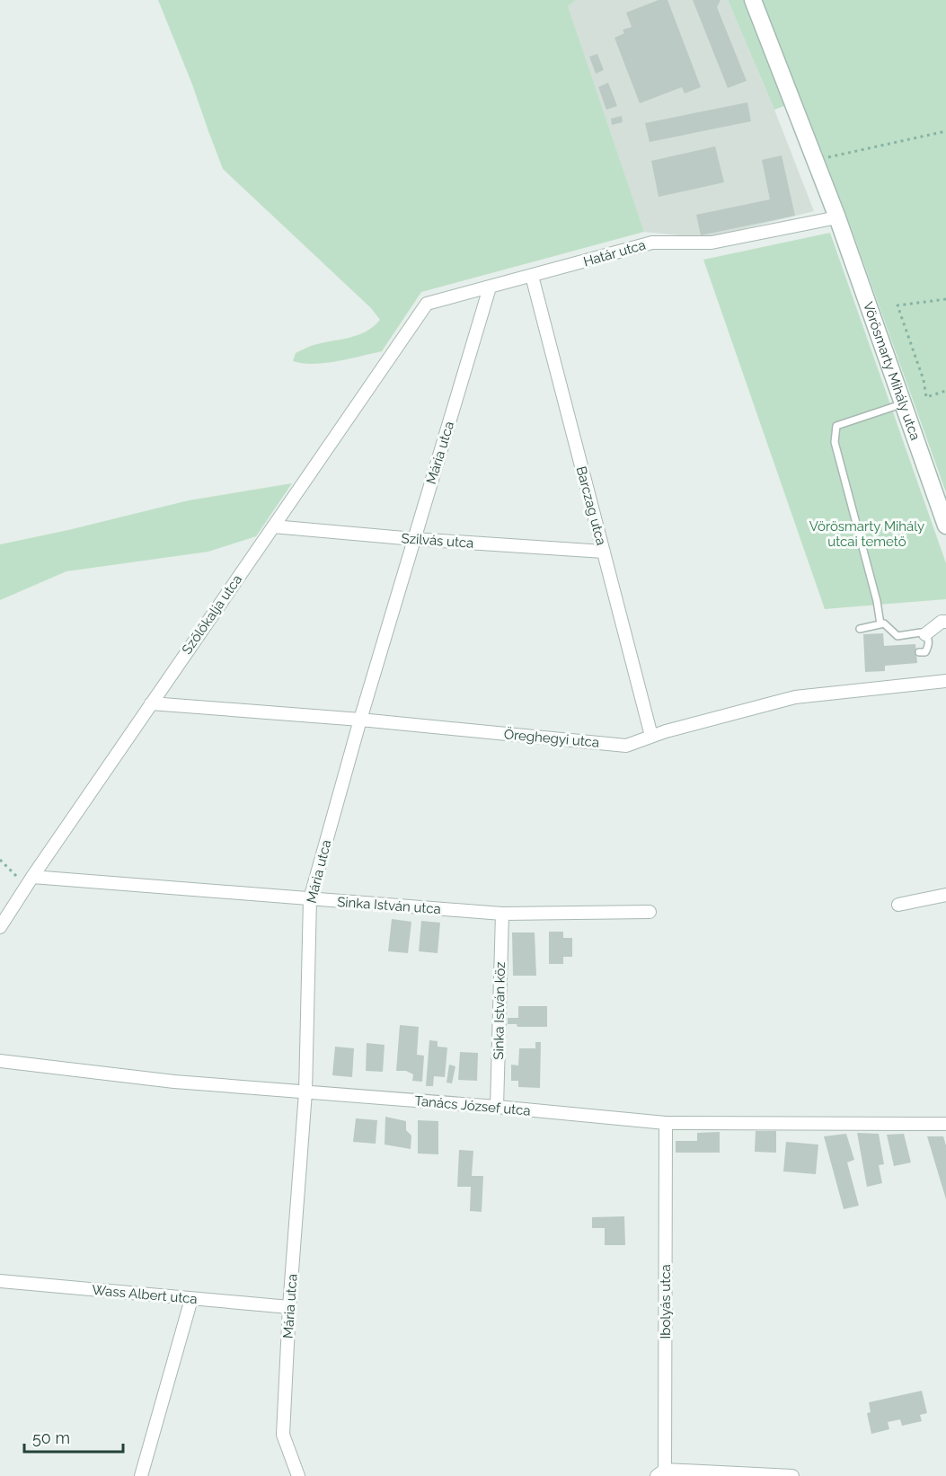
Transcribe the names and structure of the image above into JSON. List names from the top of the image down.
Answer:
{
  "streets": {
    "main road": ["Vörösmarty Mihály utca"],
    "street": [
      "Határ utca",
      "Mária utca",
      "Barczag utca",
      "Szilvás utca",
      "Szőlőkalja utca",
      "Öreghegyi utca",
      "Sinka István utca",
      "Sinka István köz",
      "Tanács József utca",
      "Wass Albert utca",
      "Ibolyás utca"
    ]
  },
  "crossings": [
    ["Határ utca", "Vörösmarty Mihály utca"],
    ["Határ utca", "Mária utca"],
    ["Határ utca", "Barczag utca"],
    ["Határ utca", "Szőlőkalja utca"],
    ["Mária utca", "Szilvás utca"],
    ["Mária utca", "Öreghegyi utca"],
    ["Mária utca", "Sinka István utca"],
    ["Mária utca", "Tanács József utca"],
    ["Mária utca", "Wass Albert utca"],
    ["Barczag utca", "Szilvás utca"],
    ["Barczag utca", "Öreghegyi utca"],
    ["Szilvás utca", "Szőlőkalja utca"],
    ["Szőlőkalja utca", "Öreghegyi utca"],
    ["Szőlőkalja utca", "Sinka István utca"],
    ["Sinka István utca", "Sinka István köz"],
    ["Sinka István köz", "Tanács József utca"],
    ["Tanács József utca", "Ibolyás utca"]
  ],
  "parks": ["Vörösmarty Mihály utcai temető"],
  "scale_bar": "50 m"
}
